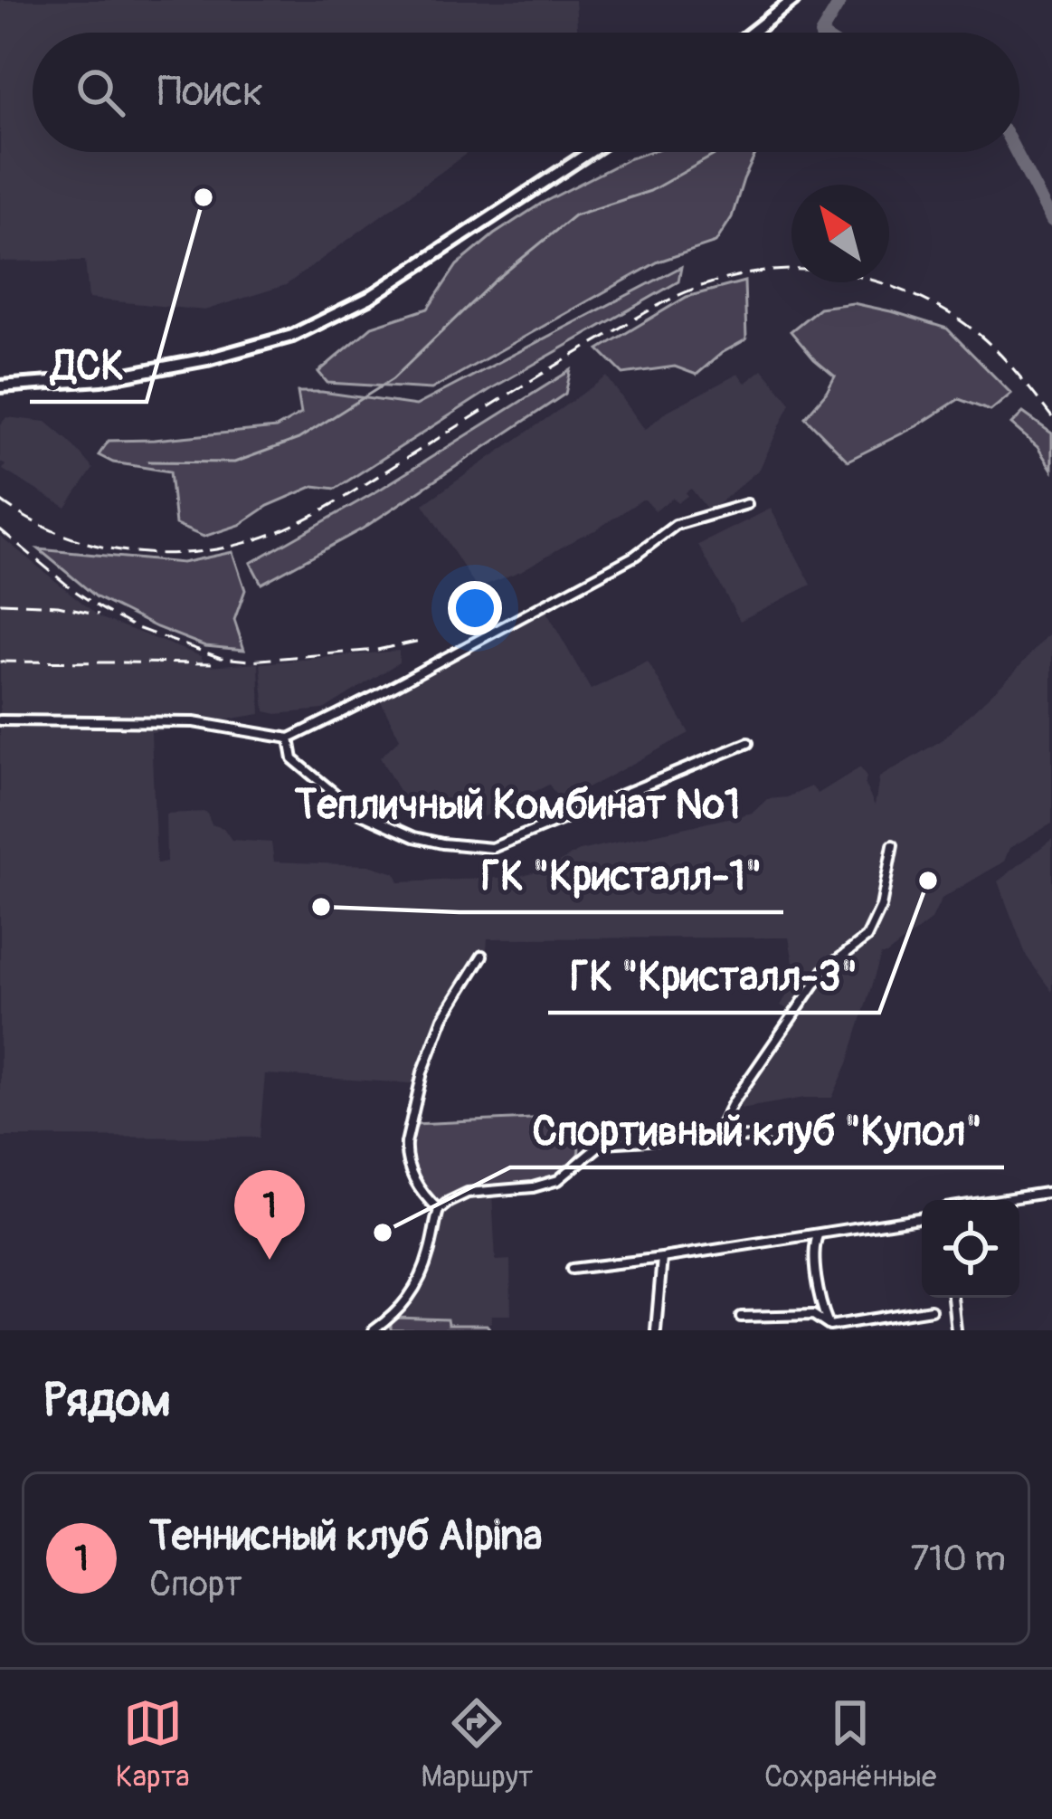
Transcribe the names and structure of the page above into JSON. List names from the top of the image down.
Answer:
{
  "districts": ["Тепличный Комбинат №1"],
  "places": [
    "ДСК",
    "ГК \"Кристалл-3\"",
    "ГК \"Кристалл-1\"",
    "Спортивный клуб \"Купол\""
  ],
  "north": "top left",
  "page": {
    "search": "Поиск",
    "pins": "1",
    "heading": "Рядом",
    "list": [
      {
        "mark": "1",
        "name": "Теннисный клуб Alpina",
        "note": "Спорт",
        "value": "710 m"
      }
    ],
    "nav": ["Карта", "Маршрут", "Сохранённые"]
  }
}
